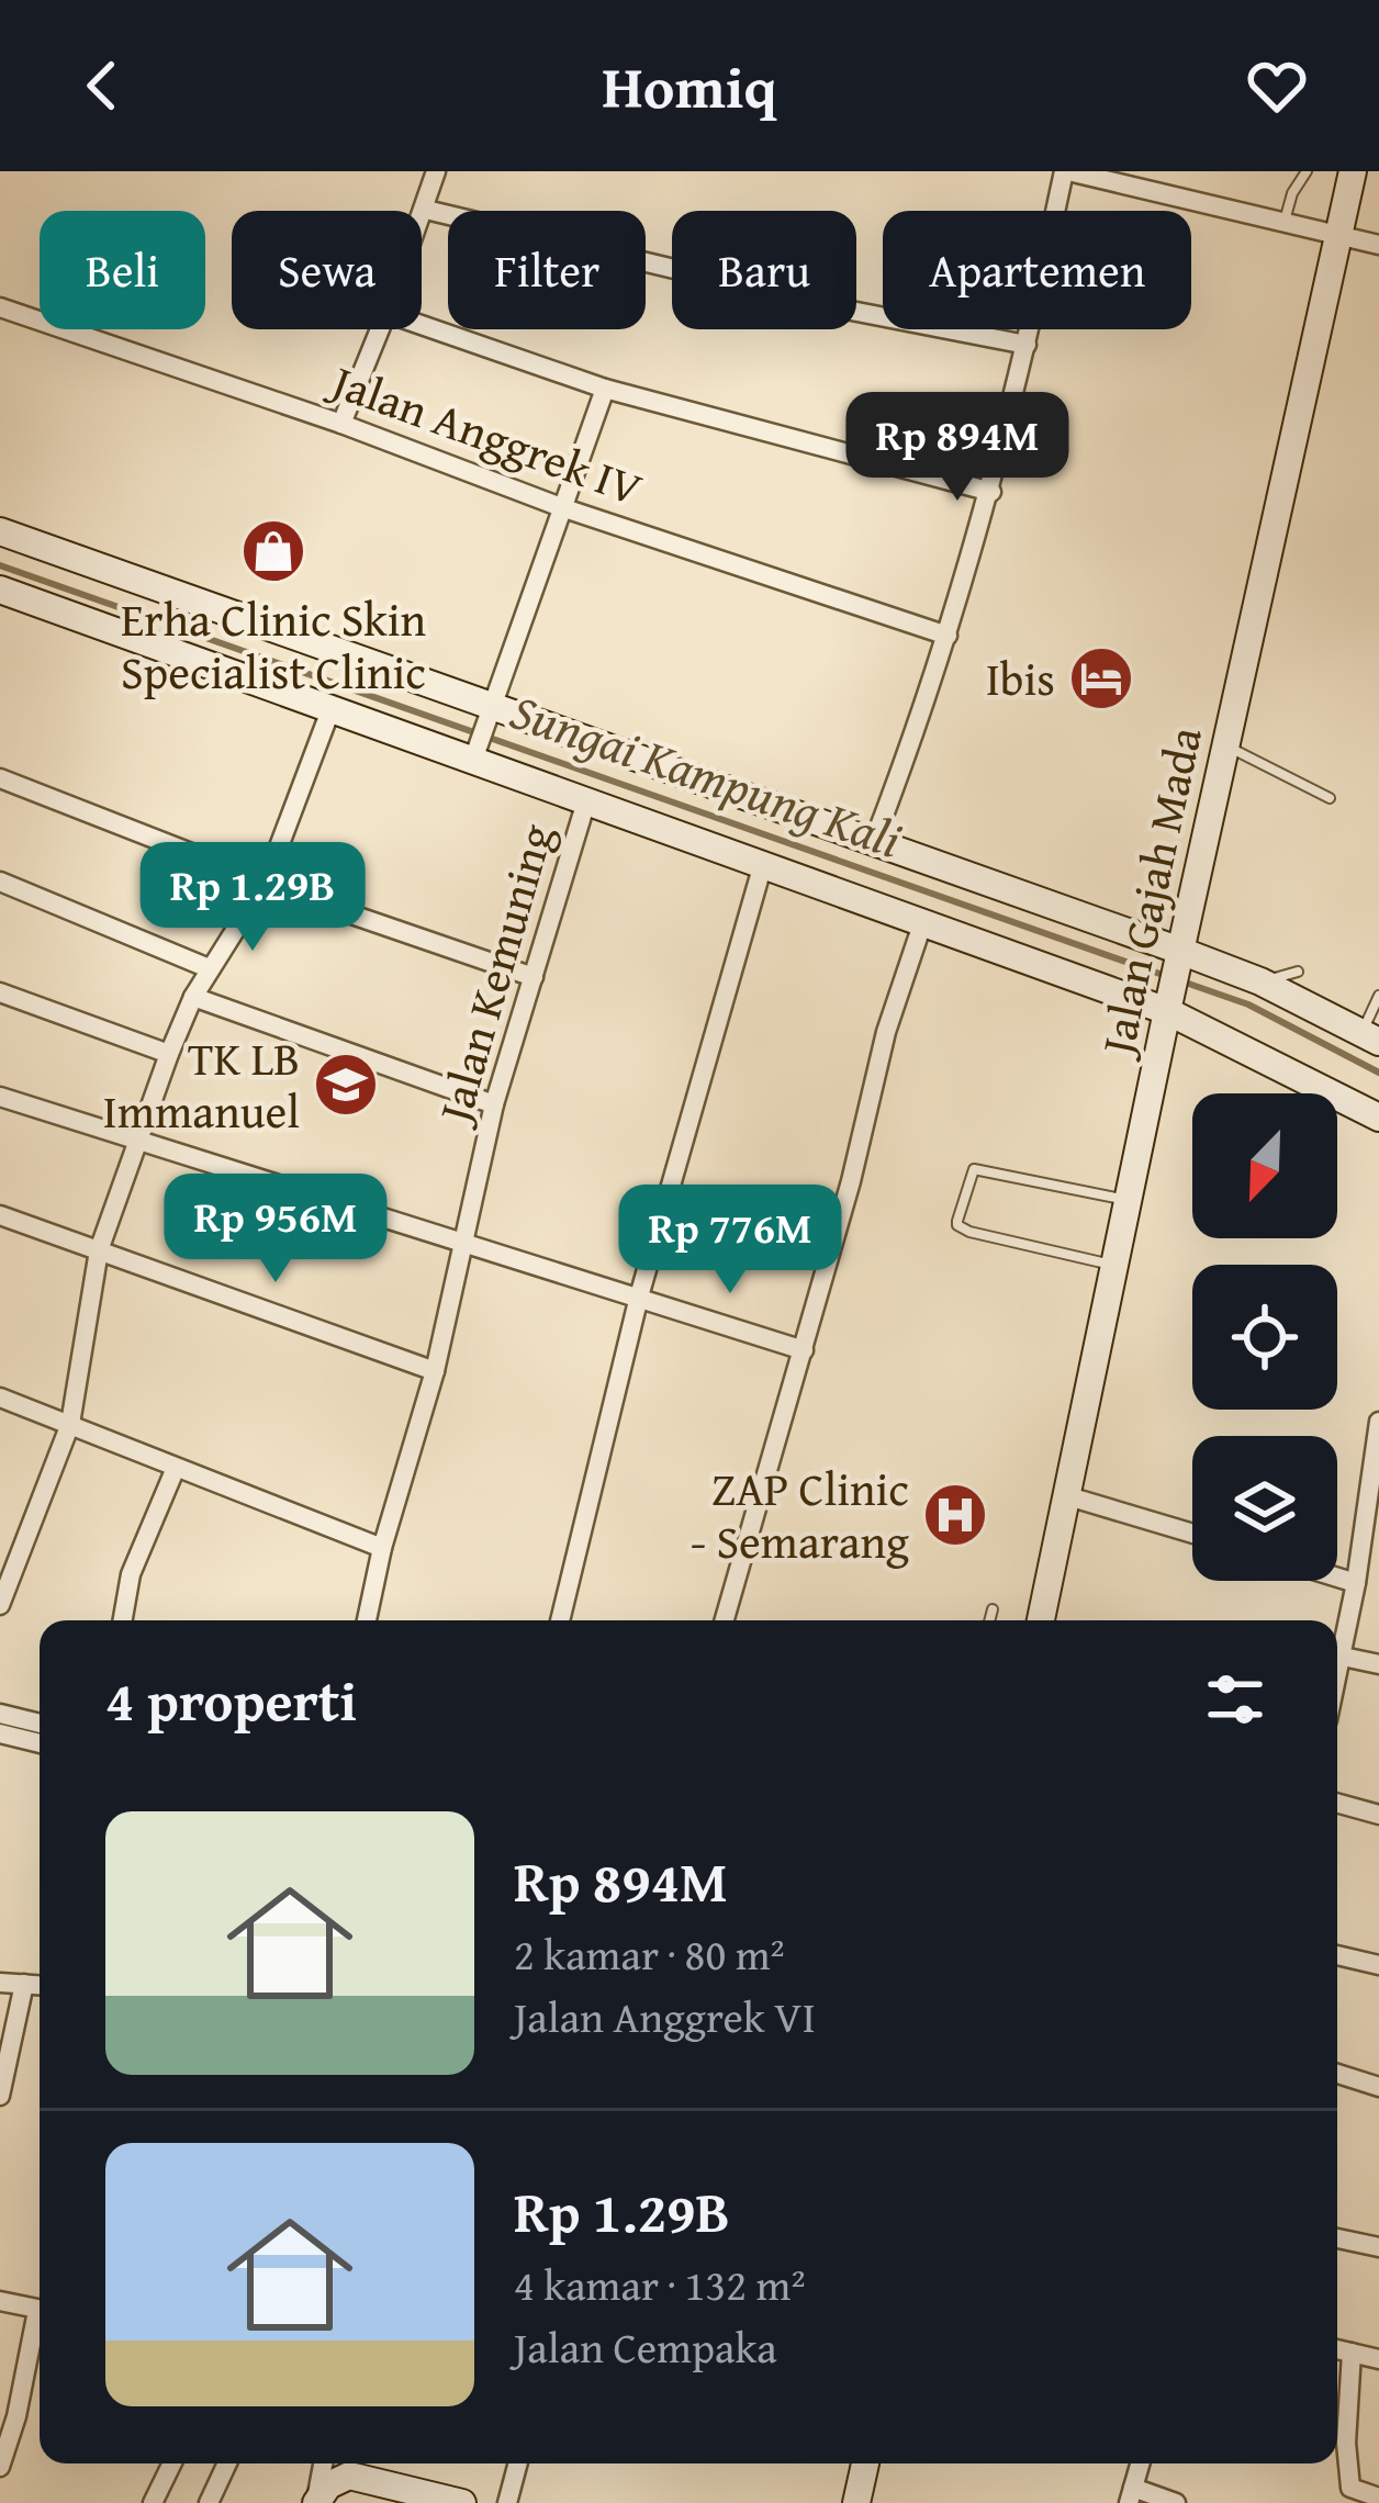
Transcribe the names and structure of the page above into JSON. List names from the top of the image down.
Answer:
{
  "streets": {
    "main road": ["Jalan Gajah Mada"],
    "street": ["Jalan Anggrek IV", "Jalan Kemuning"]
  },
  "water": ["Sungai Kampung Kali"],
  "places": {
    "shop": ["Erha Clinic Skin Specialist Clinic"],
    "hotel": ["Ibis"],
    "school or university": ["TK LB Immanuel"],
    "hospital": ["ZAP Clinic - Semarang"]
  },
  "north": "bottom left",
  "page": {
    "header": "Homiq",
    "chip": [
      "Beli",
      "Sewa",
      "Filter",
      "Baru",
      "Apartemen"
    ],
    "price": [
      "Rp 894M",
      "Rp 1.29B",
      "Rp 956M",
      "Rp 776M"
    ],
    "heading": "4 properti",
    "list": [
      {
        "name": "Rp 894M",
        "note": "2 kamar · 80 m² · Jalan Anggrek VI"
      },
      {
        "name": "Rp 1.29B",
        "note": "4 kamar · 132 m² · Jalan Cempaka"
      }
    ]
  }
}
